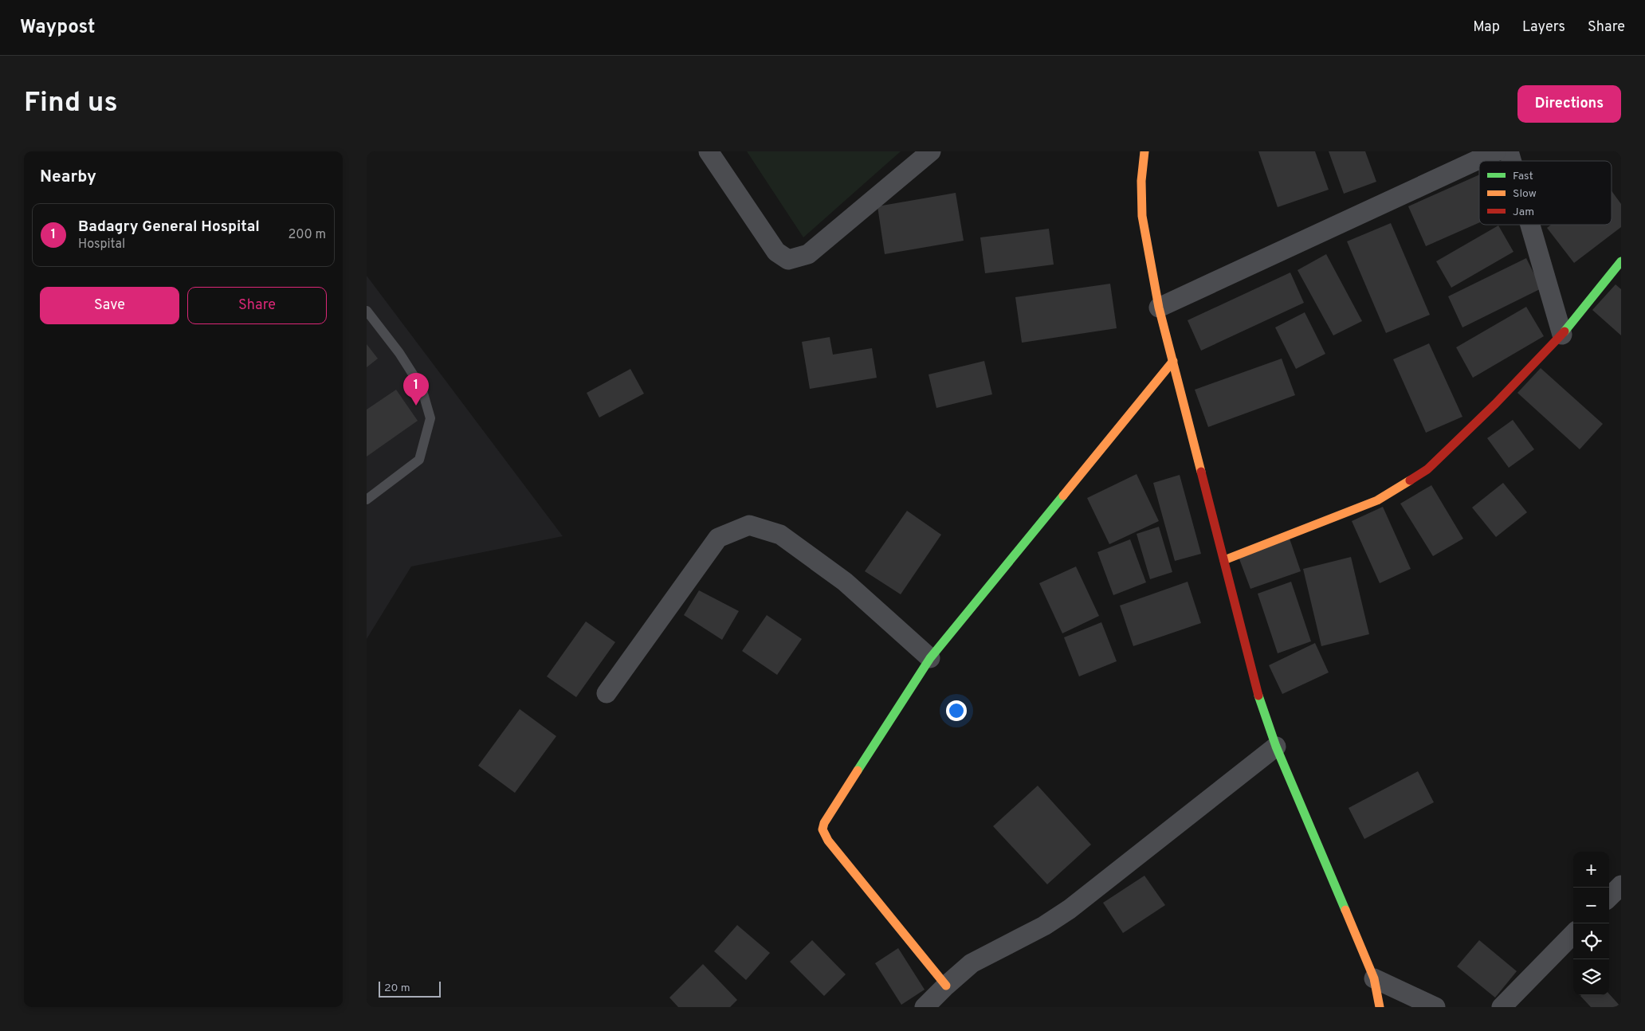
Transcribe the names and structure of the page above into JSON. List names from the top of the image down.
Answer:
{
  "legend": ["Fast", "Slow", "Jam"],
  "scale_bar": "20 m",
  "page": {
    "header": "Waypost",
    "nav": ["Map", "Layers", "Share"],
    "buttons": [
      "Directions",
      ["Save", "Share"]
    ],
    "title": "Find us",
    "heading": "Nearby",
    "list": [
      {
        "mark": "1",
        "name": "Badagry General Hospital",
        "note": "Hospital",
        "value": "200 m"
      }
    ],
    "pins": "1",
    "map_buttons": ["+", "−"],
    "scale": "20 m"
  }
}
